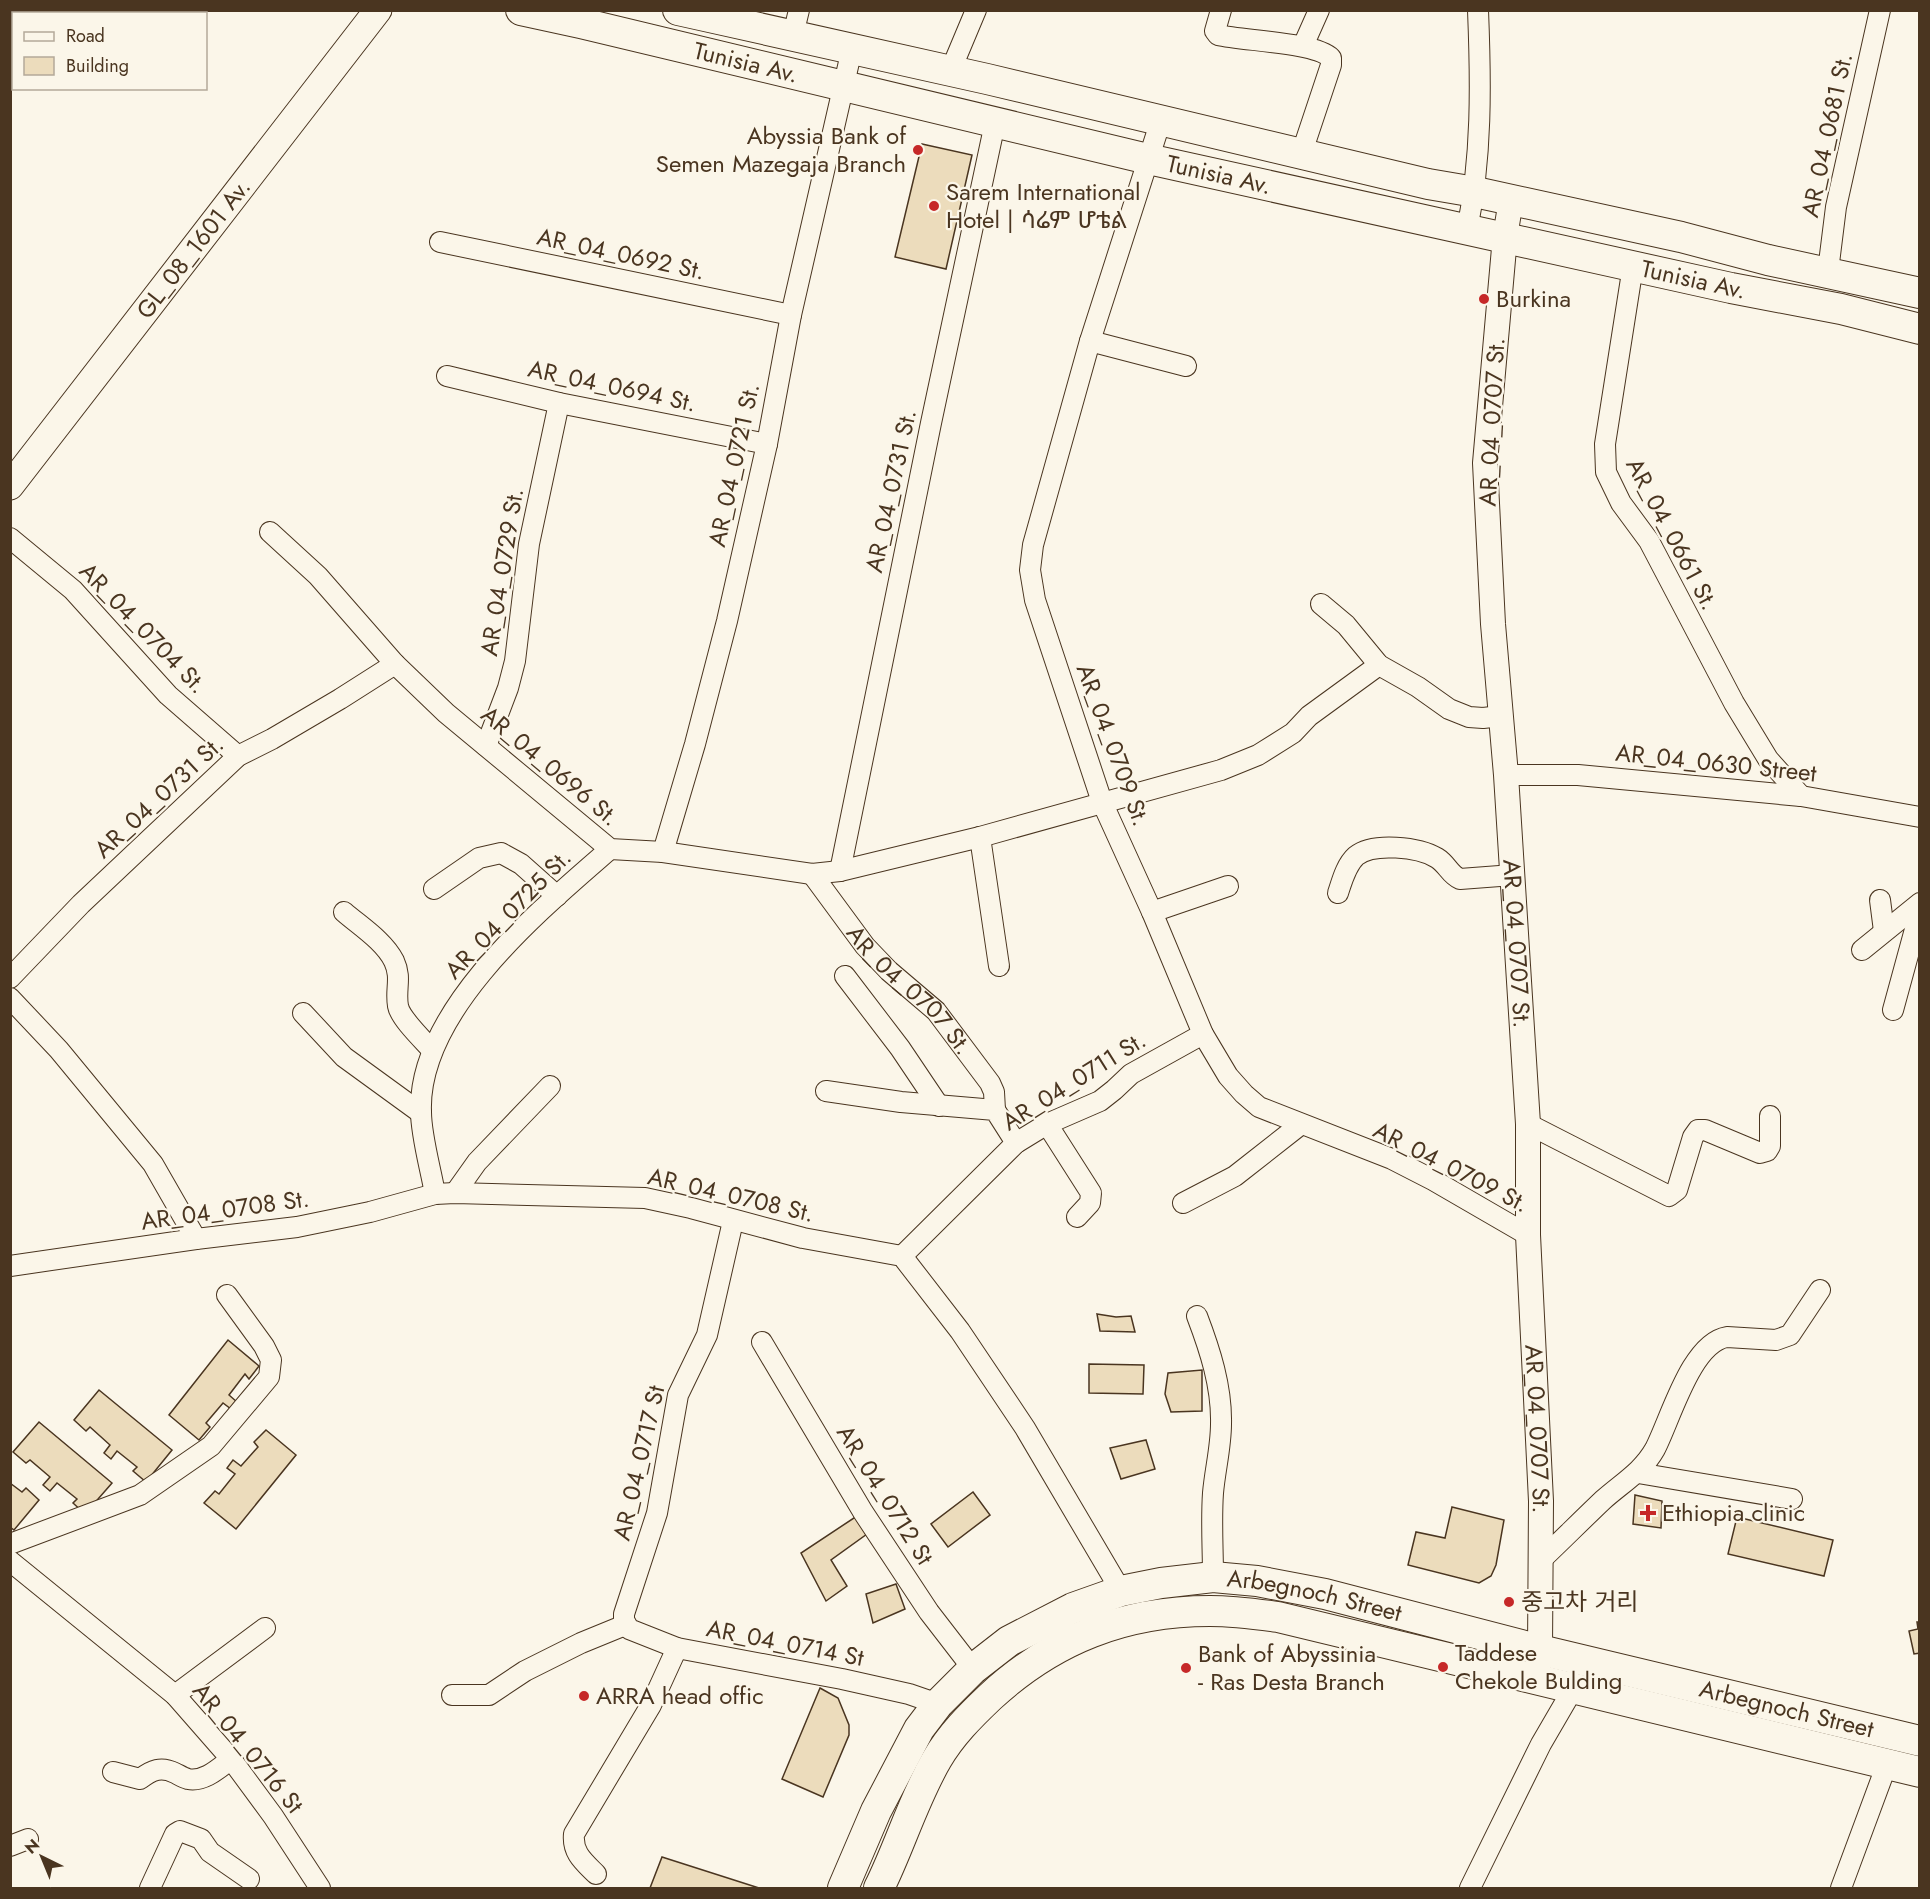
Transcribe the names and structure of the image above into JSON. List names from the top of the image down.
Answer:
{
  "streets": {
    "main road": ["Tunisia Av.", "GL_08_1601 Av.", "Arbegnoch Street"],
    "street": [
      "AR_04_0681 St.",
      "AR_04_0692 St.",
      "AR_04_0694 St.",
      "AR_04_0707 St.",
      "AR_04_0721 St.",
      "AR_04_0731 St.",
      "AR_04_0661 St.",
      "AR_04_0729 St.",
      "AR_04_0704 St.",
      "AR_04_0709 St.",
      "AR_04_0630 Street",
      "AR_04_0696 St.",
      "AR_04_0725 St.",
      "AR_04_0711 St.",
      "AR_04_0708 St.",
      "AR_04_0717 St",
      "AR_04_0712 St",
      "AR_04_0714 St",
      "AR_04_0716 St"
    ]
  },
  "crossings": [
    ["Tunisia Av.", "AR_04_0681 St."],
    ["Tunisia Av.", "AR_04_0707 St."],
    ["Tunisia Av.", "AR_04_0721 St."],
    ["Tunisia Av.", "AR_04_0731 St."],
    ["Tunisia Av.", "AR_04_0661 St."],
    ["Tunisia Av.", "AR_04_0709 St."],
    ["AR_04_0692 St.", "AR_04_0721 St."],
    ["AR_04_0694 St.", "AR_04_0721 St."],
    ["AR_04_0694 St.", "AR_04_0729 St."],
    ["AR_04_0707 St.", "AR_04_0709 St."],
    ["AR_04_0707 St.", "AR_04_0630 Street"],
    ["AR_04_0707 St.", "AR_04_0696 St."],
    ["AR_04_0707 St.", "Arbegnoch Street"],
    ["AR_04_0721 St.", "AR_04_0696 St."],
    ["AR_04_0731 St.", "AR_04_0704 St."],
    ["AR_04_0731 St.", "AR_04_0696 St."],
    ["AR_04_0661 St.", "AR_04_0630 Street"],
    ["AR_04_0729 St.", "AR_04_0696 St."],
    ["AR_04_0709 St.", "AR_04_0696 St."],
    ["AR_04_0709 St.", "AR_04_0711 St."],
    ["AR_04_0696 St.", "AR_04_0725 St."],
    ["AR_04_0725 St.", "AR_04_0708 St."],
    ["AR_04_0711 St.", "AR_04_0708 St."],
    ["AR_04_0708 St.", "AR_04_0717 St"],
    ["AR_04_0717 St", "AR_04_0714 St"],
    ["AR_04_0712 St", "Arbegnoch Street"],
    ["Arbegnoch Street", "AR_04_0714 St"]
  ],
  "places": {
    "other": [
      "Abyssia Bank of Semen Mazegaja Branch",
      "Sarem International Hotel | ሳሬም ሆቴል",
      "Burkina",
      "중고차 거리",
      "Taddese Chekole Bulding",
      "Bank of Abyssinia - Ras Desta Branch",
      "ARRA head offic"
    ],
    "health": ["Ethiopia clinic"]
  },
  "legend": ["Road", "Building"],
  "north": "top left"
}
